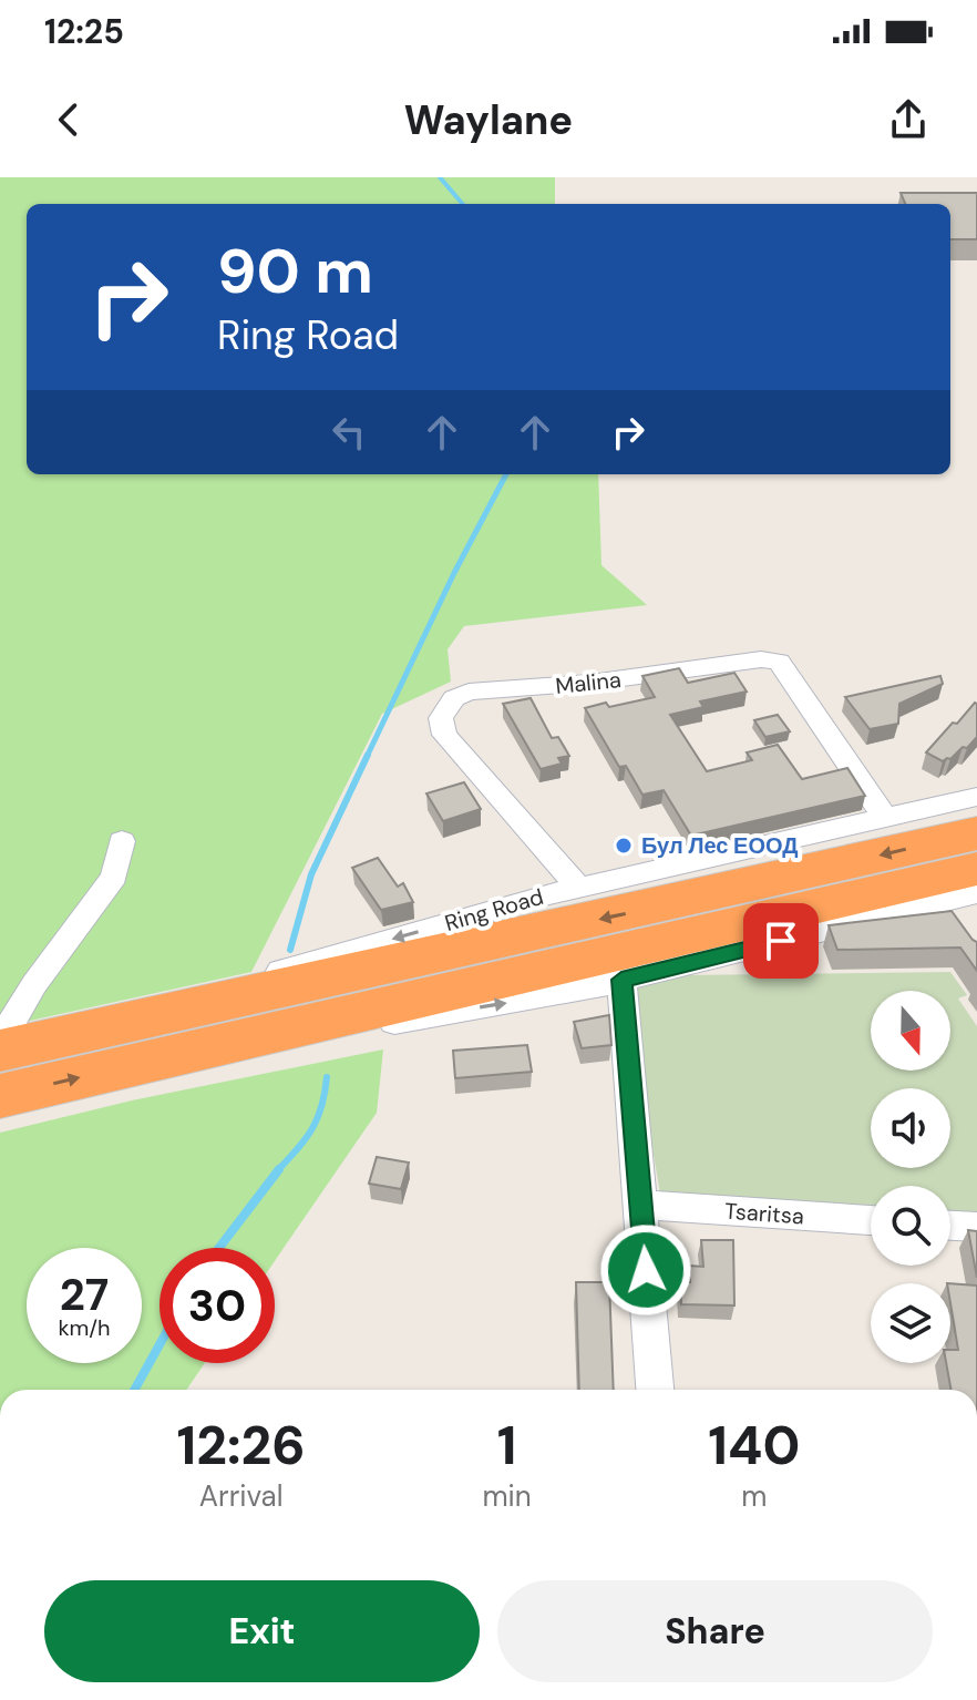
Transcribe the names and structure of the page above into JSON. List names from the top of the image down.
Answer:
{
  "streets": {
    "highway": ["Ring Road"],
    "street": ["Malina", "Tsaritsa"]
  },
  "crossings": [
    ["Malina", "Ring Road"]
  ],
  "places": ["Бул Лес ЕООД"],
  "north": "bottom",
  "page": {
    "status": "12:25",
    "header": "Waylane",
    "turn": ["90 m", "Ring Road"],
    "speed": "27 km/h",
    "limit": "30",
    "eta": [
      "12:26",
      "Arrival",
      "1",
      "min",
      "140",
      "m"
    ],
    "buttons": ["Exit", "Share"]
  }
}
